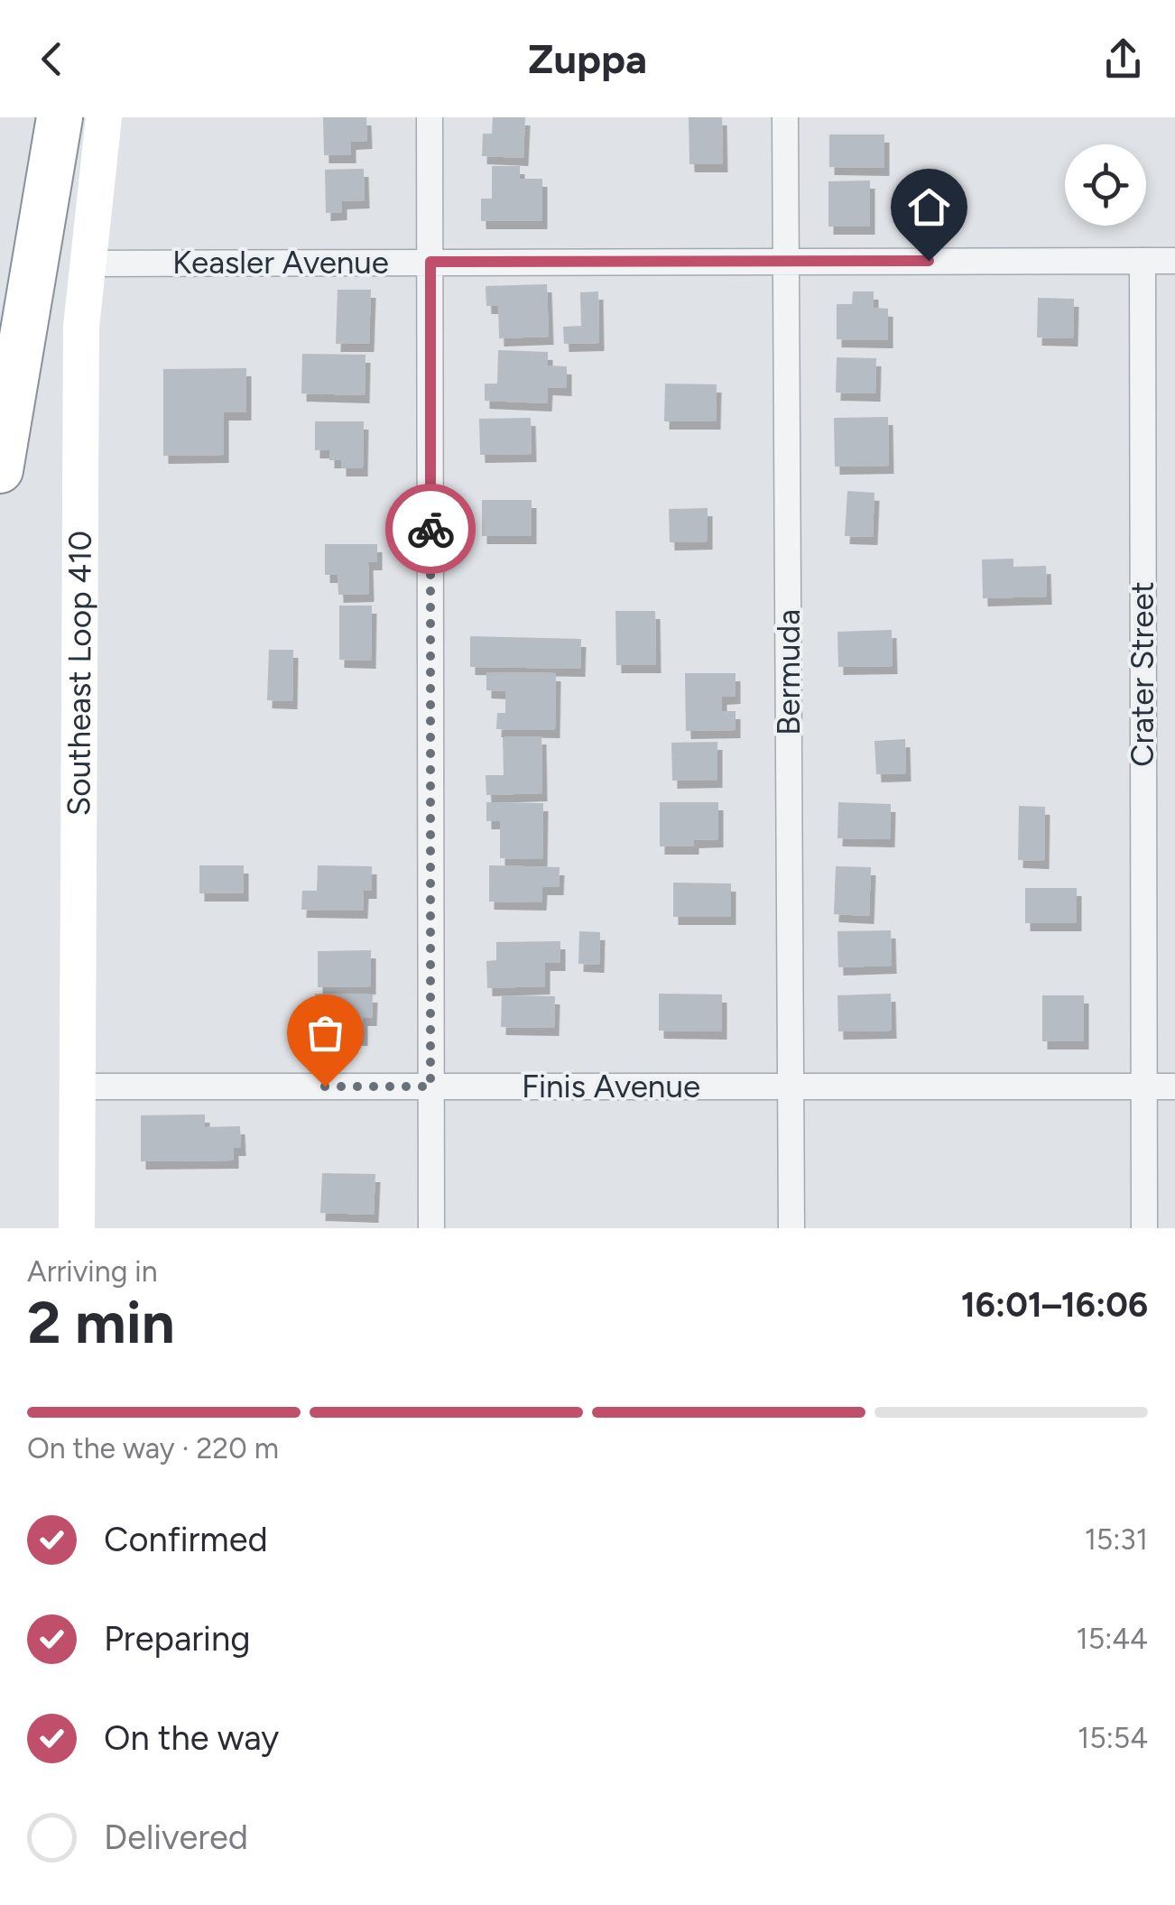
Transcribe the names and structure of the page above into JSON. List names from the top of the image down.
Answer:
{
  "streets": {
    "main road": ["Southeast Loop 410"],
    "street": [
      "Keasler Avenue",
      "Bermuda",
      "Crater Street",
      "Finis Avenue"
    ]
  },
  "crossings": [
    ["Keasler Avenue", "Southeast Loop 410"],
    ["Keasler Avenue", "Bermuda"],
    ["Keasler Avenue", "Crater Street"],
    ["Southeast Loop 410", "Finis Avenue"],
    ["Bermuda", "Finis Avenue"],
    ["Crater Street", "Finis Avenue"]
  ],
  "page": {
    "header": "Zuppa",
    "heading": ["2 min", "Arriving in", "16:01–16:06"],
    "bar": "On the way · 220 m",
    "list": [
      ["Confirmed", "15:31"],
      ["Preparing", "15:44"],
      ["On the way", "15:54"],
      "Delivered"
    ]
  }
}
